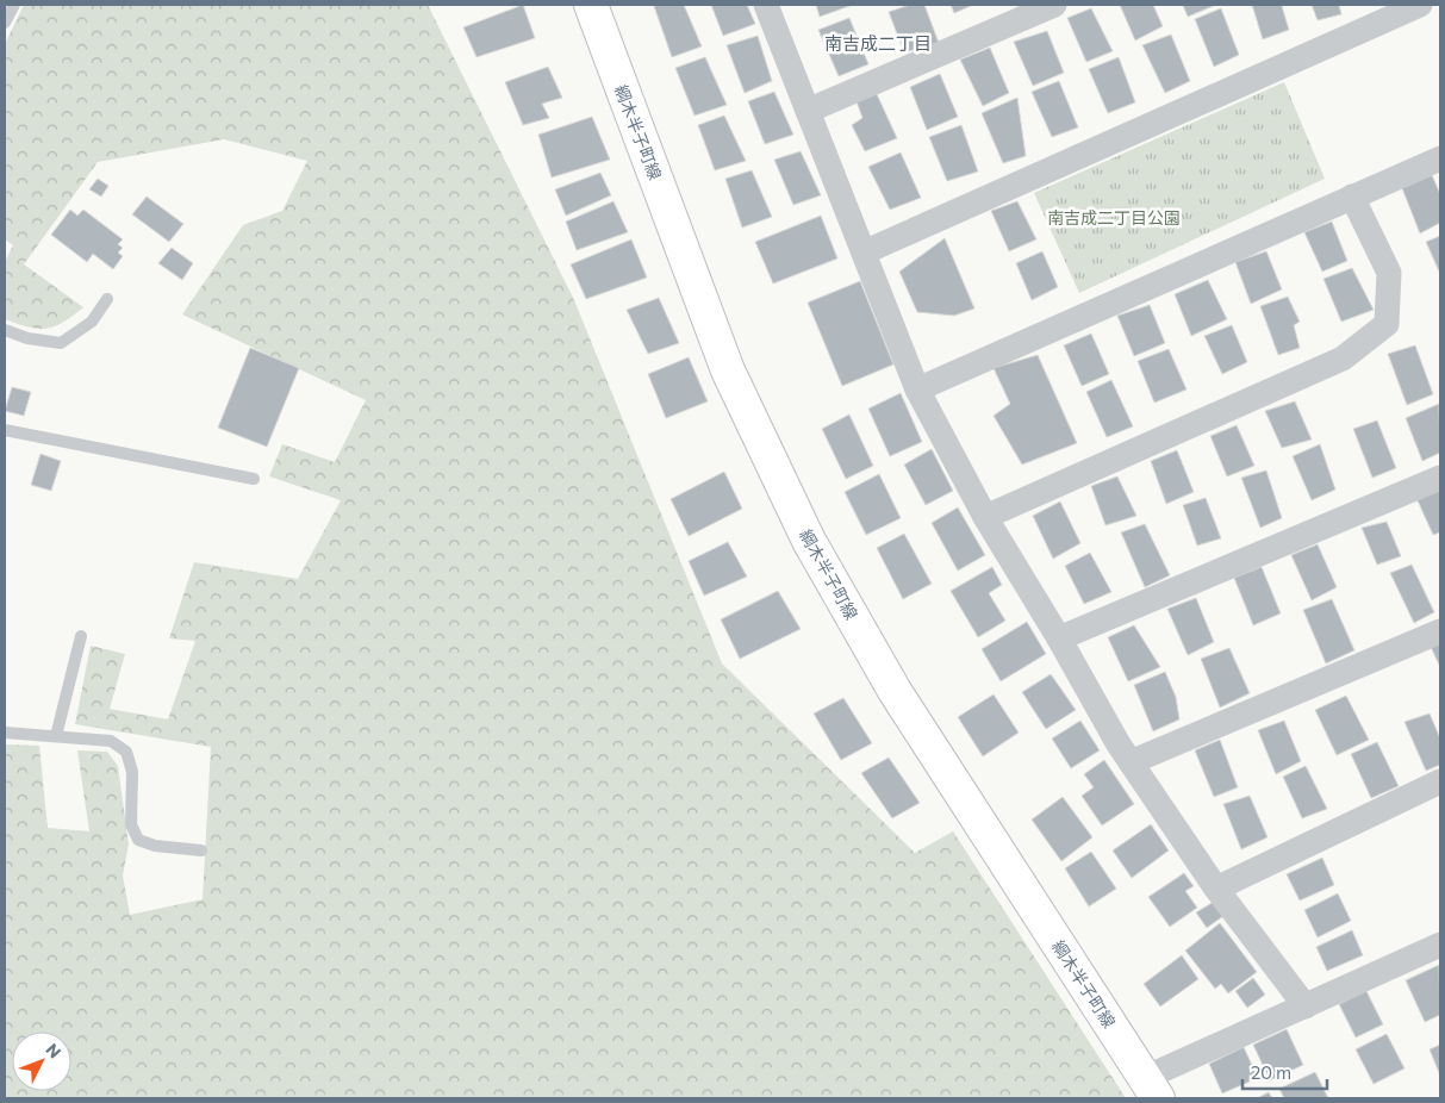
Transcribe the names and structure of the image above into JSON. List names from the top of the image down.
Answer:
{
  "streets": {
    "street": ["綱木半子町線"]
  },
  "districts": ["南吉成二丁目"],
  "parks": ["南吉成二丁目公園"],
  "scale_bar": "20 m",
  "north": "top right"
}
